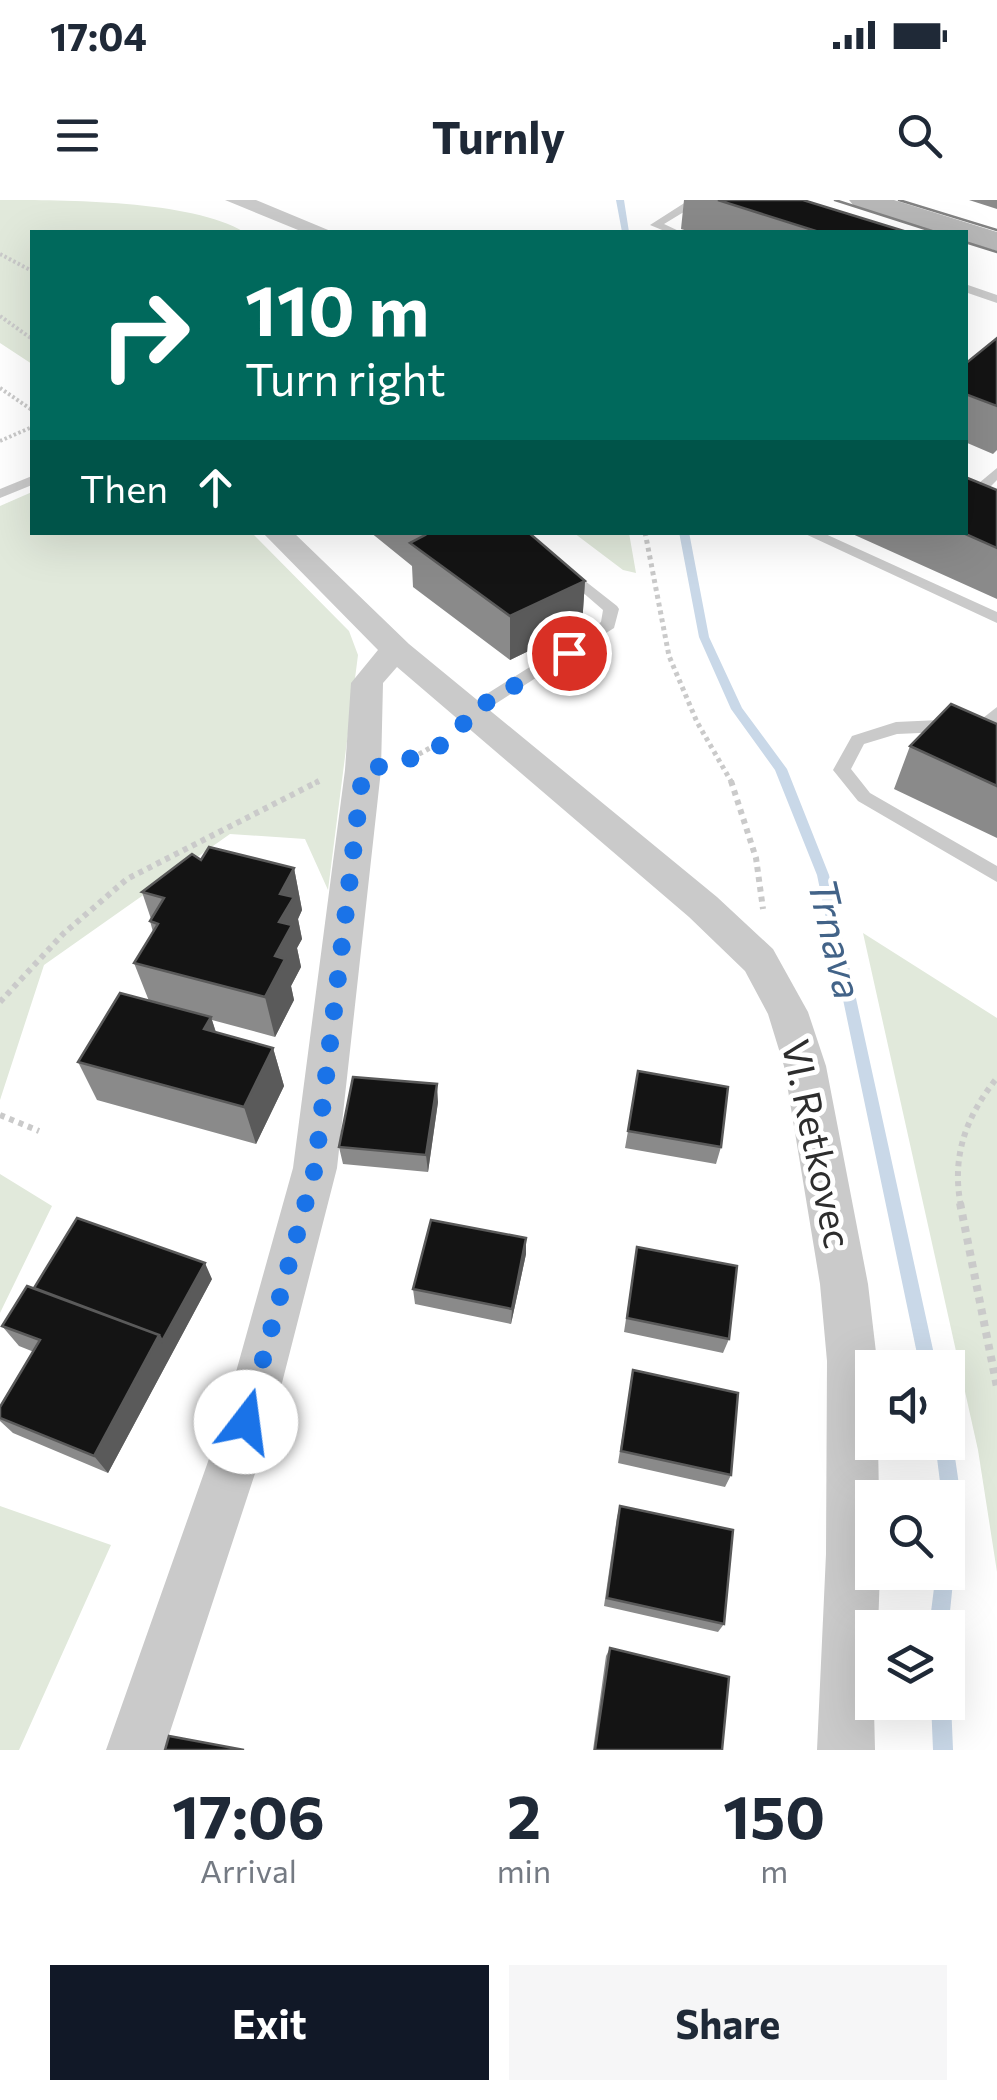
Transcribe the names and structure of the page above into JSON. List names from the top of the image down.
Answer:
{
  "streets": {
    "street": ["VI. Retkovec"]
  },
  "water": ["Trnava"],
  "page": {
    "status": "17:04",
    "header": "Turnly",
    "turn": ["110 m", "Turn right"],
    "then": "Then",
    "eta": [
      "17:06",
      "Arrival",
      "2",
      "min",
      "150",
      "m"
    ],
    "buttons": ["Exit", "Share"]
  }
}
